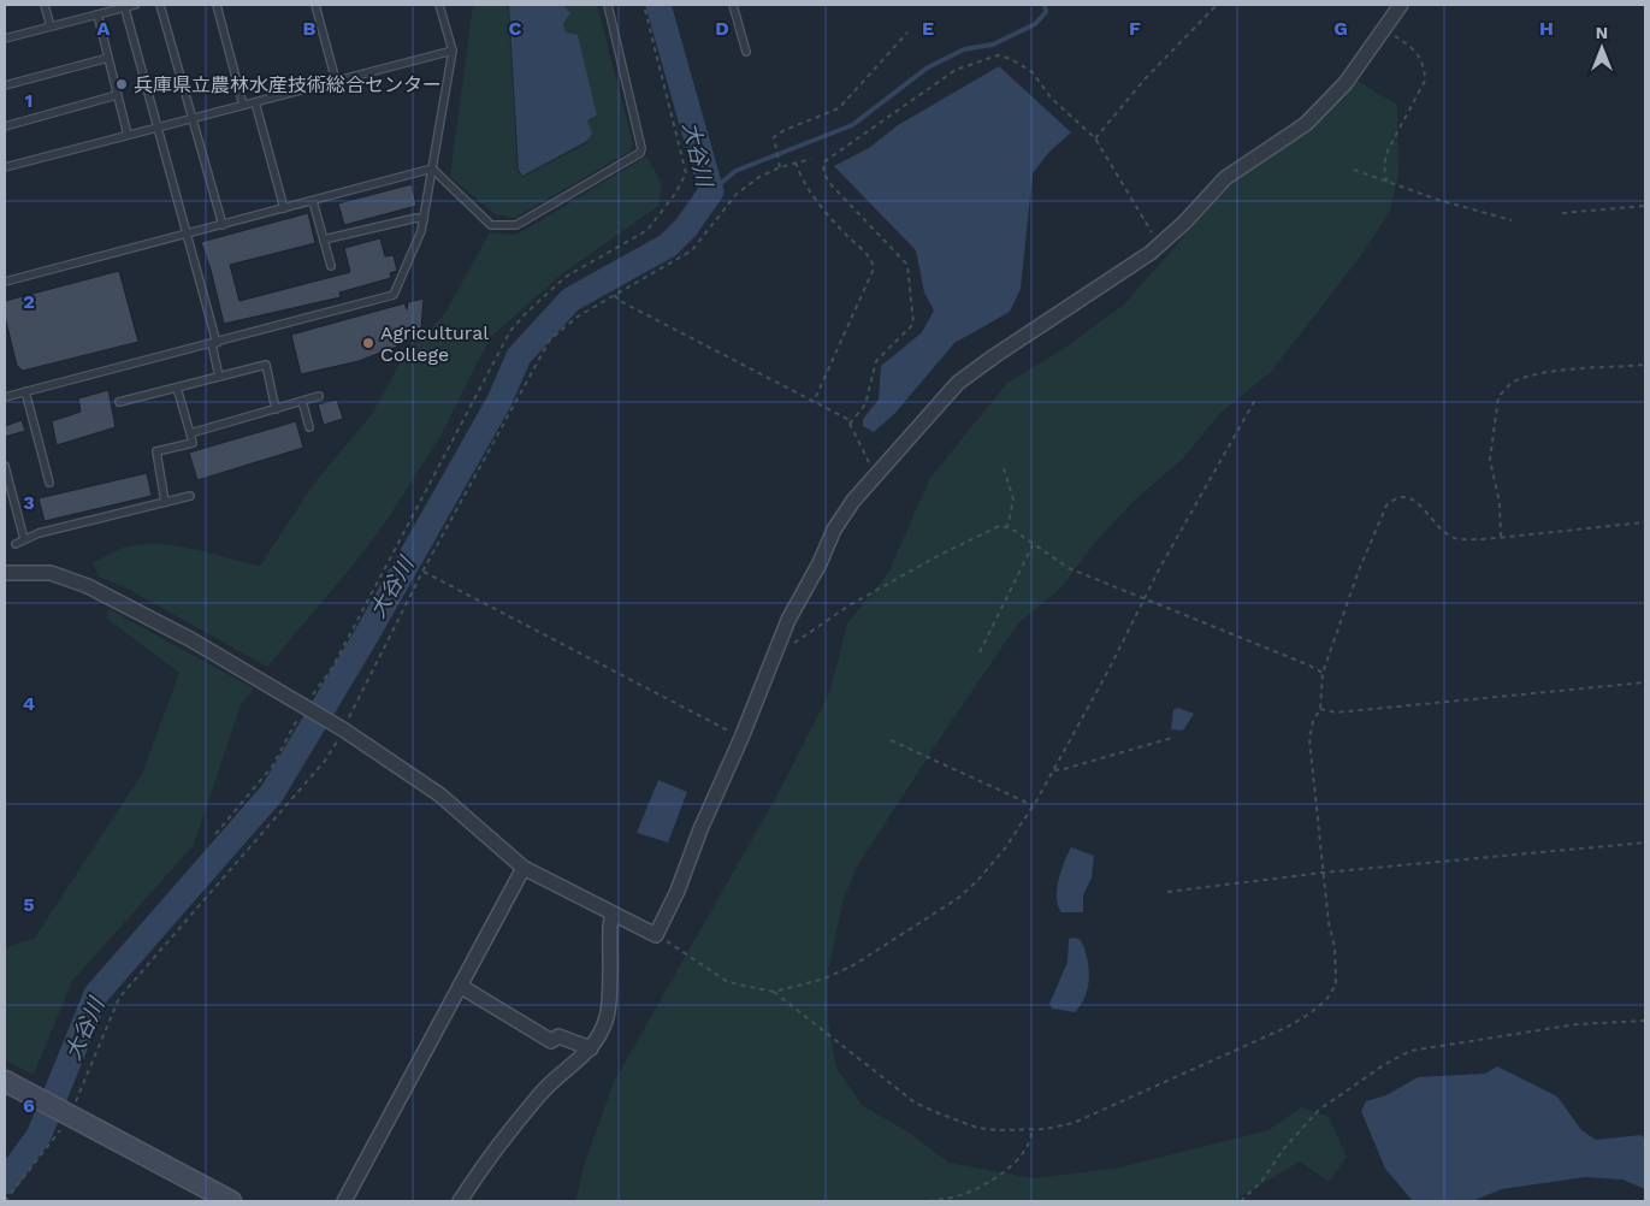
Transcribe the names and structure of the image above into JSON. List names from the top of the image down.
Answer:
{
  "water": ["大谷川"],
  "places": ["兵庫県立農林水産技術総合センター", "Agricultural College"],
  "north": "top",
  "grid": {
    "columns": [
      "A",
      "B",
      "C",
      "D",
      "E",
      "F",
      "G",
      "H"
    ],
    "rows": [
      "1",
      "2",
      "3",
      "4",
      "5",
      "6"
    ]
  }
}
